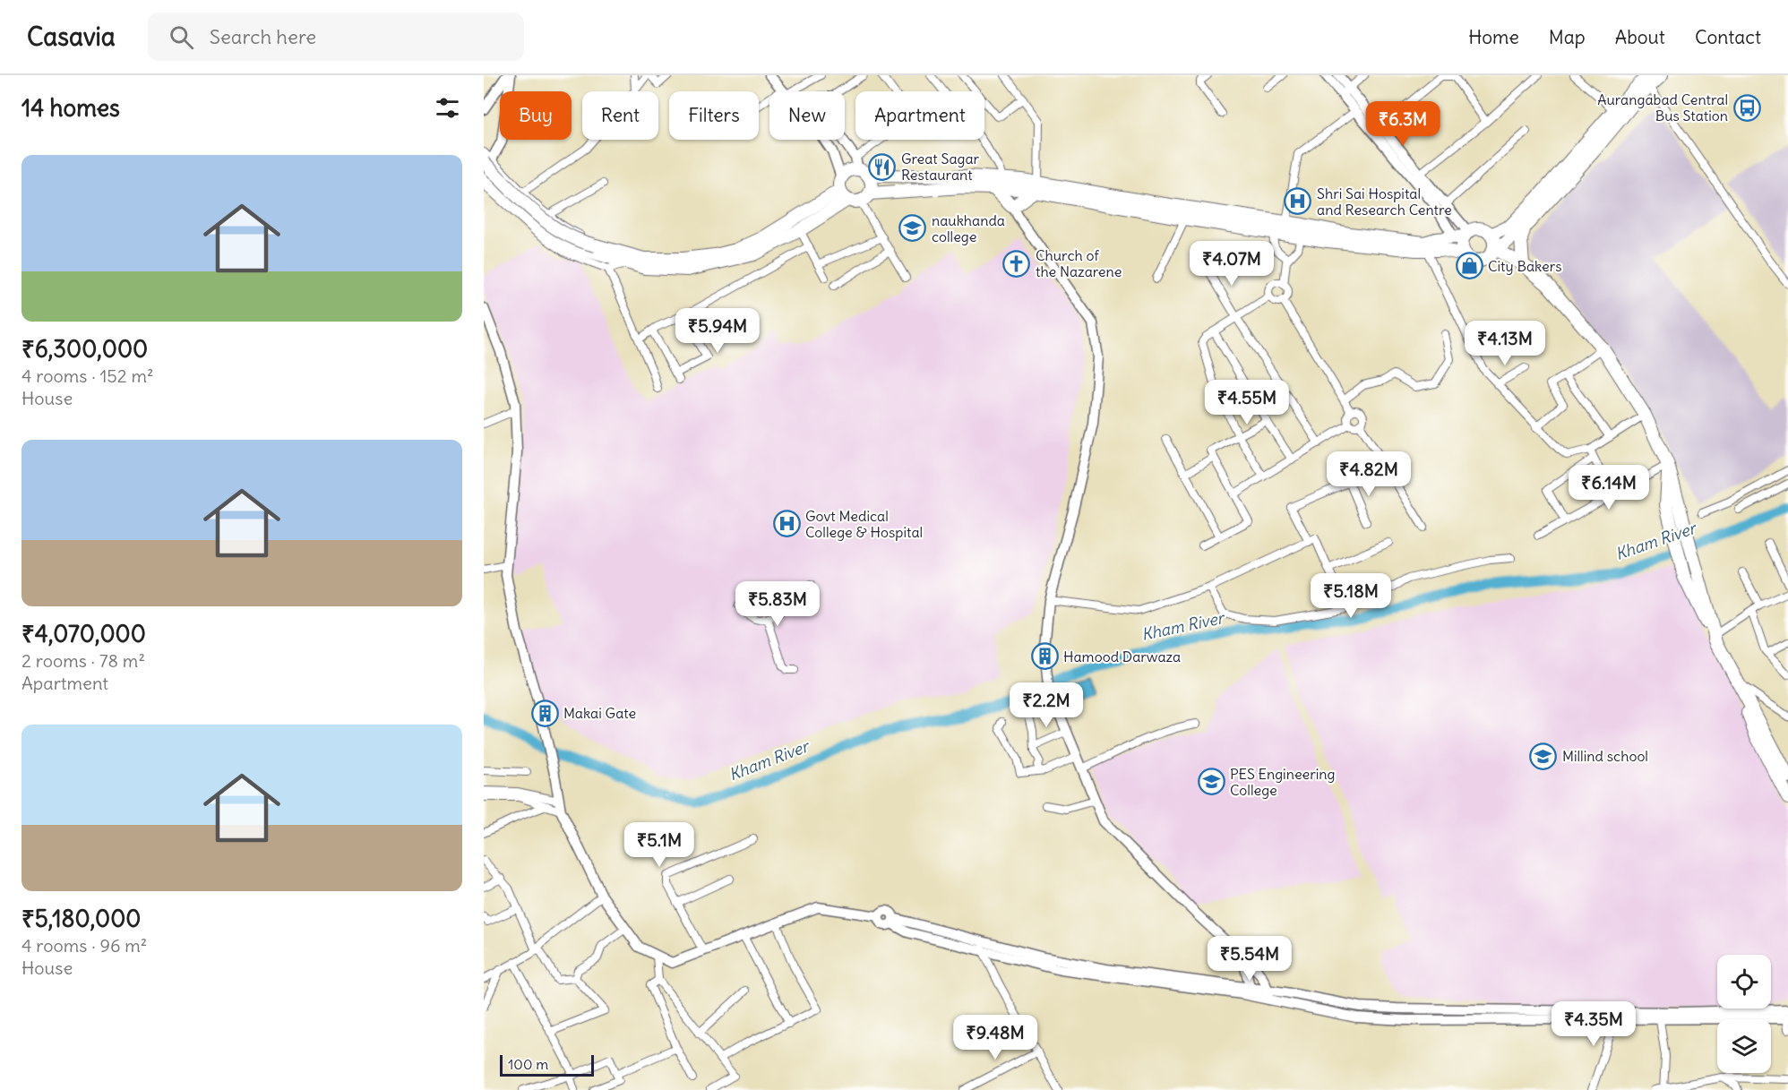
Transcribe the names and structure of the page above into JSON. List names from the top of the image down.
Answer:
{
  "water": ["Kham River"],
  "places": {
    "bus stop": ["Aurangabad Central Bus Station"],
    "restaurant": ["Great Sagar Restaurant"],
    "hospital": ["Shri Sai Hospital and Research Centre", "Govt Medical College & Hospital"],
    "school or university": ["naukhanda college", "Millind school", "PES Engineering College"],
    "church": ["Church of the Nazarene"],
    "shop": ["City Bakers"],
    "building": ["Hamood Darwaza", "Makai Gate"]
  },
  "scale_bar": "100 m",
  "page": {
    "header": "Casavia",
    "search": "Search here",
    "nav": [
      "Home",
      "Map",
      "About",
      "Contact"
    ],
    "heading": "14 homes",
    "chip": [
      "Buy",
      "Rent",
      "Filters",
      "New",
      "Apartment"
    ],
    "price": [
      "₹6.3M",
      "₹4.07M",
      "₹5.94M",
      "₹4.13M",
      "₹4.55M",
      "₹4.82M",
      "₹6.14M",
      "₹5.18M",
      "₹5.83M",
      "₹2.2M",
      "₹5.1M",
      "₹5.54M",
      "₹4.35M",
      "₹9.48M"
    ],
    "list": [
      {
        "name": "₹6,300,000",
        "note": "4 rooms · 152 m² · House"
      },
      {
        "name": "₹4,070,000",
        "note": "2 rooms · 78 m² · Apartment"
      },
      {
        "name": "₹5,180,000",
        "note": "4 rooms · 96 m² · House"
      }
    ],
    "scale": "100 m"
  }
}
